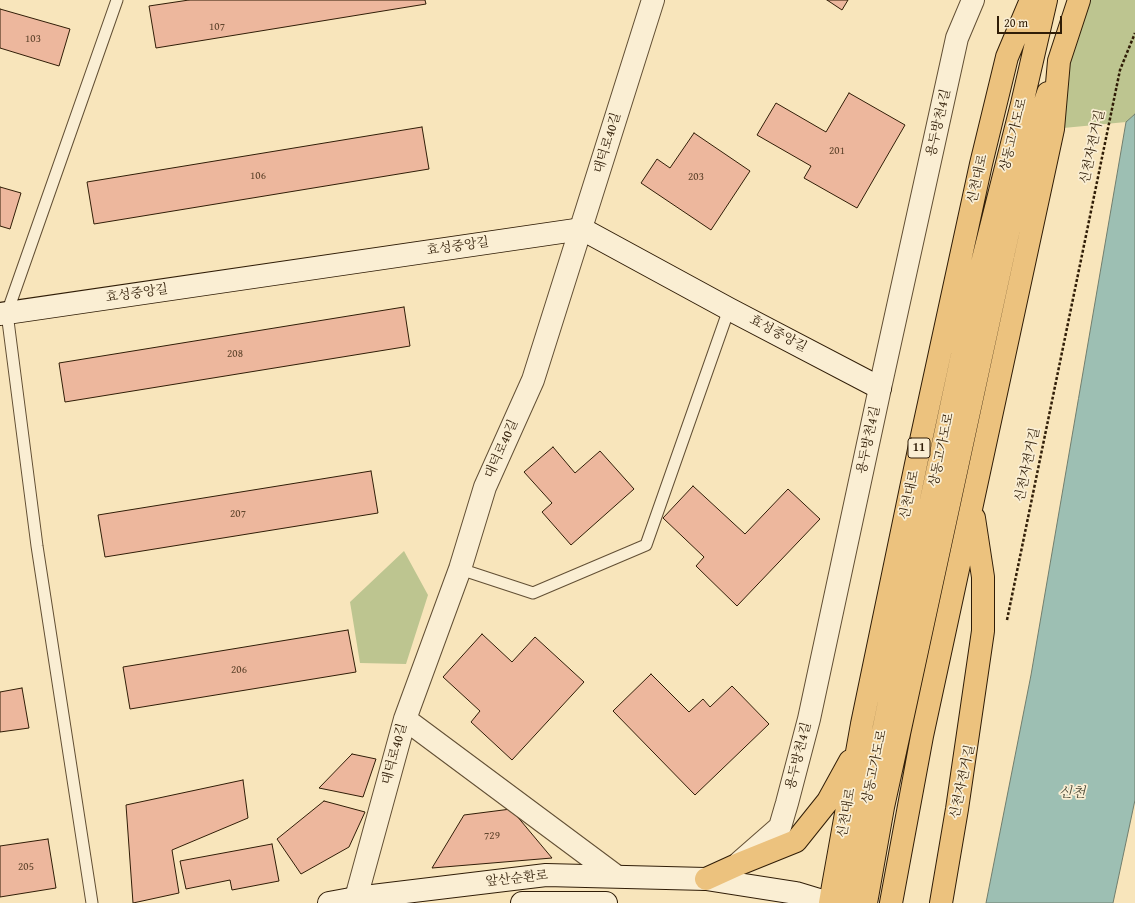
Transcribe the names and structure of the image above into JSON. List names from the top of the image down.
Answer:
{
  "streets": {
    "highway": ["상동고가도로", "신천대로", "11"],
    "street": [
      "용두방천4길",
      "대덕로40길",
      "효성중앙길",
      "앞산순환로"
    ],
    "path": ["신천자전거길"]
  },
  "crossings": [
    ["용두방천4길", "효성중앙길"],
    ["대덕로40길", "효성중앙길"],
    ["대덕로40길", "앞산순환로"],
    ["신천대로", "앞산순환로"]
  ],
  "water": ["신천"],
  "house_numbers": [
    "107",
    "103",
    "201",
    "106",
    "203",
    "208",
    "207",
    "206",
    "729",
    "205"
  ],
  "scale_bar": "20 m"
}
